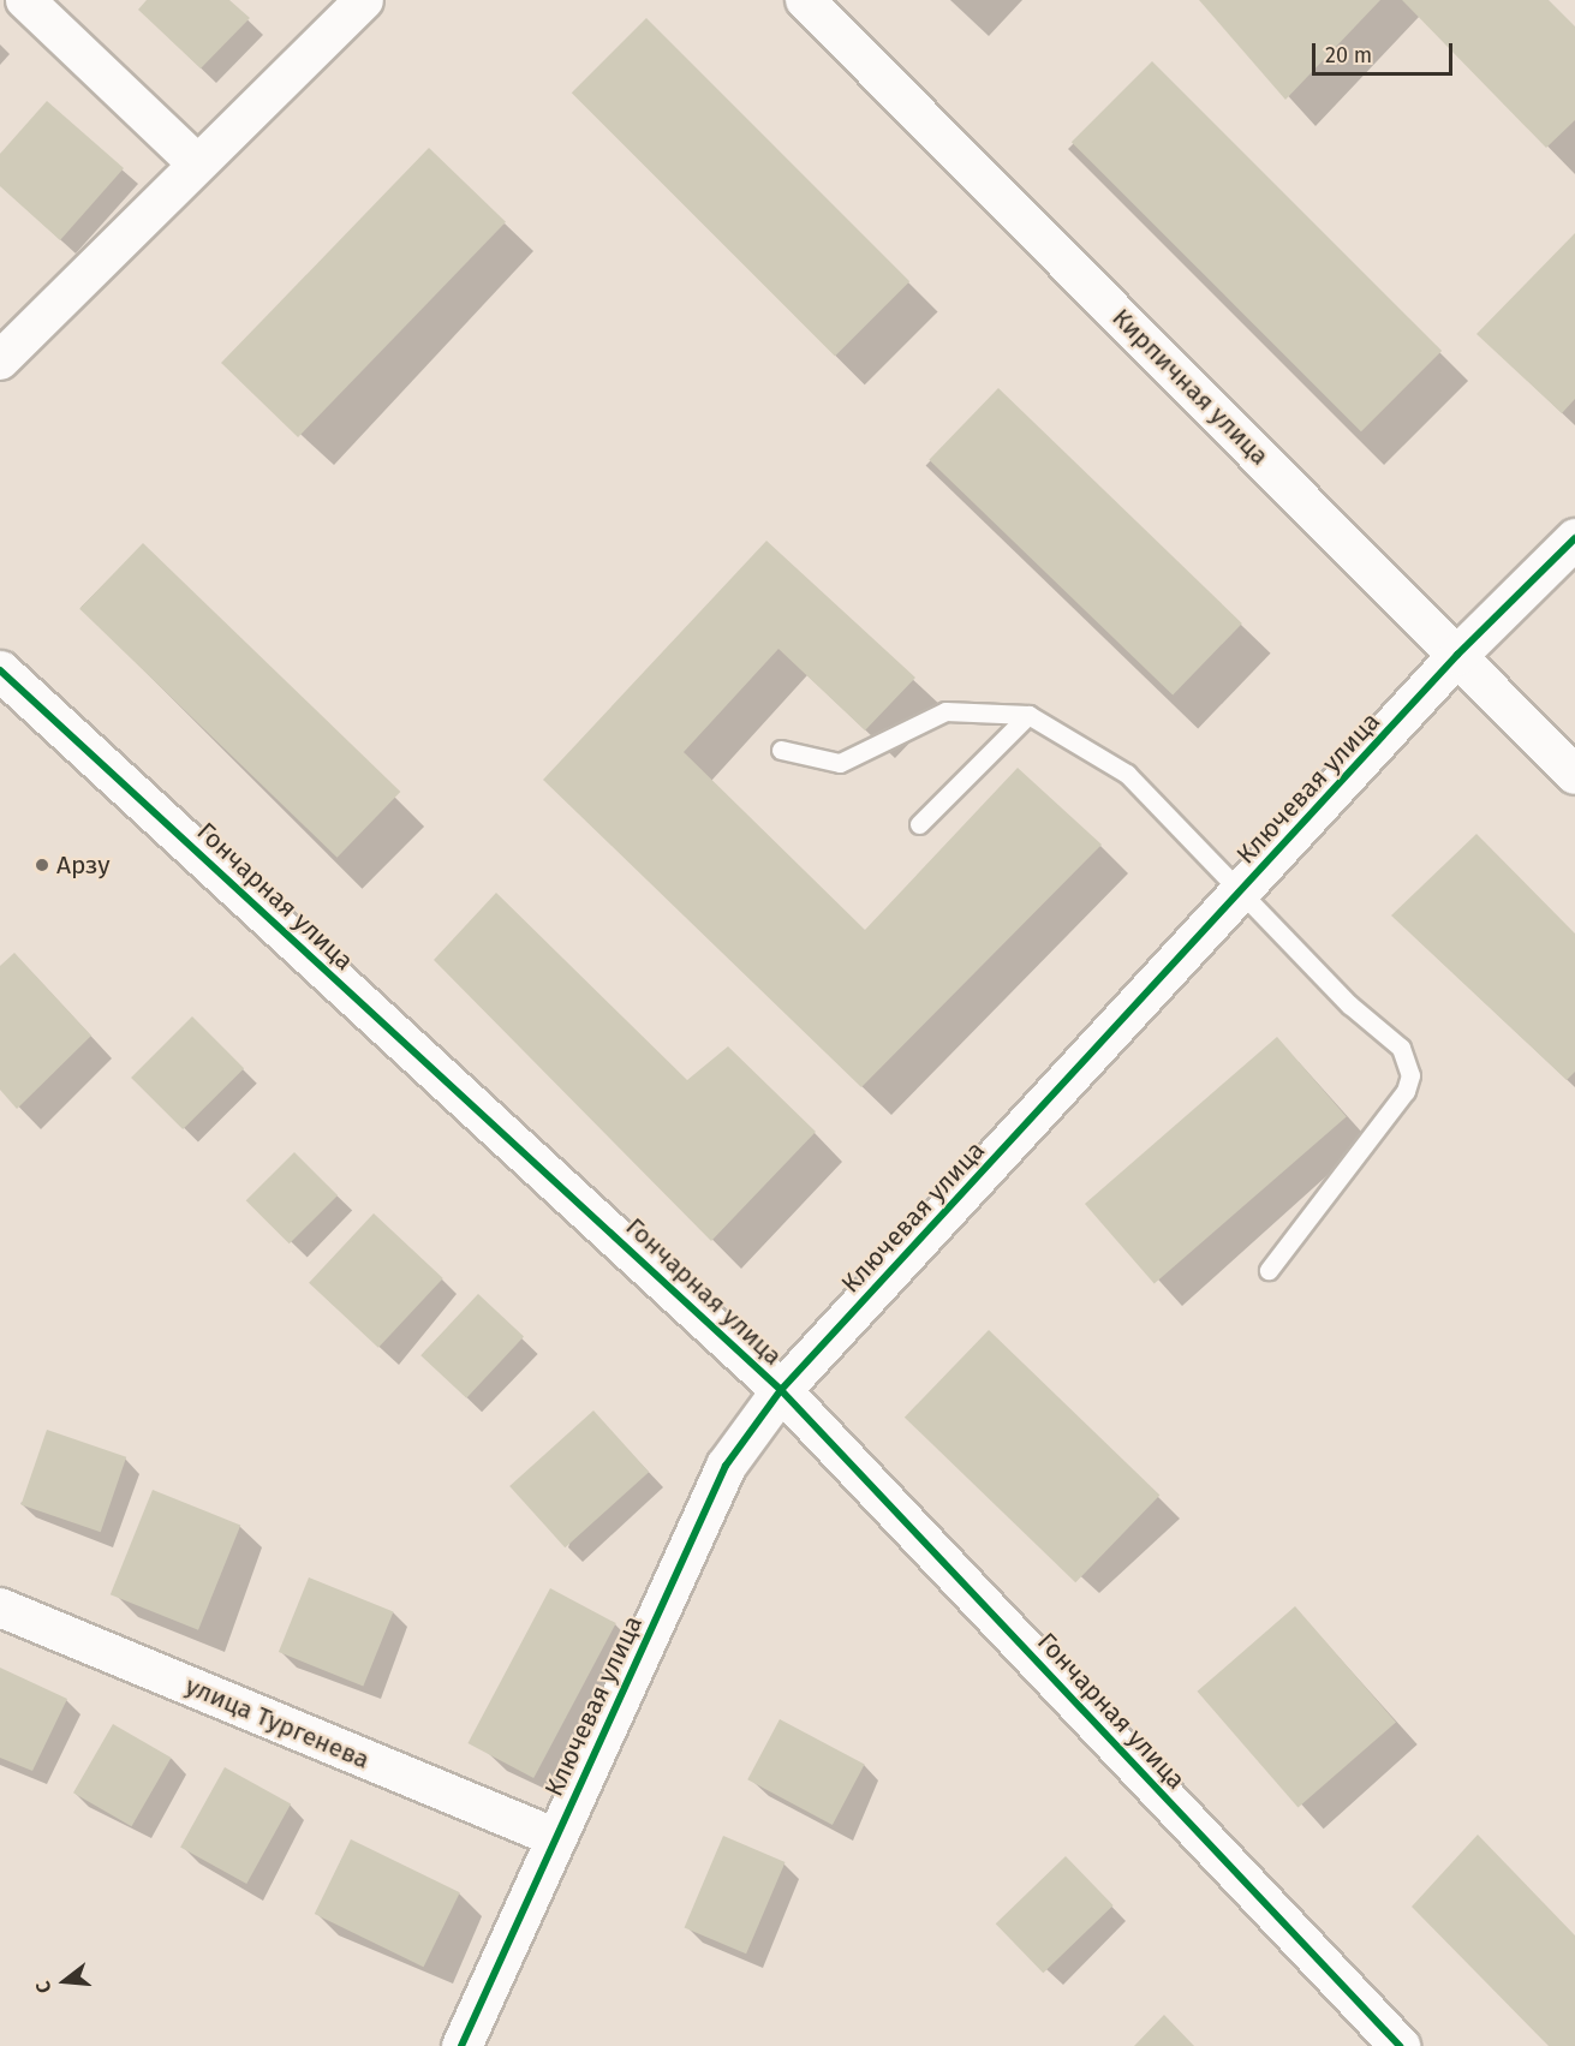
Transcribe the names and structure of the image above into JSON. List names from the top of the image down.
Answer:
{
  "streets": {
    "street": [
      "Кирпичная улица",
      "Ключевая улица",
      "Гончарная улица",
      "улица Тургенева"
    ]
  },
  "crossings": [
    ["Кирпичная улица", "Ключевая улица"],
    ["Ключевая улица", "Гончарная улица"],
    ["Ключевая улица", "улица Тургенева"]
  ],
  "places": ["Арзу"],
  "scale_bar": "20 m",
  "north": "left"
}
